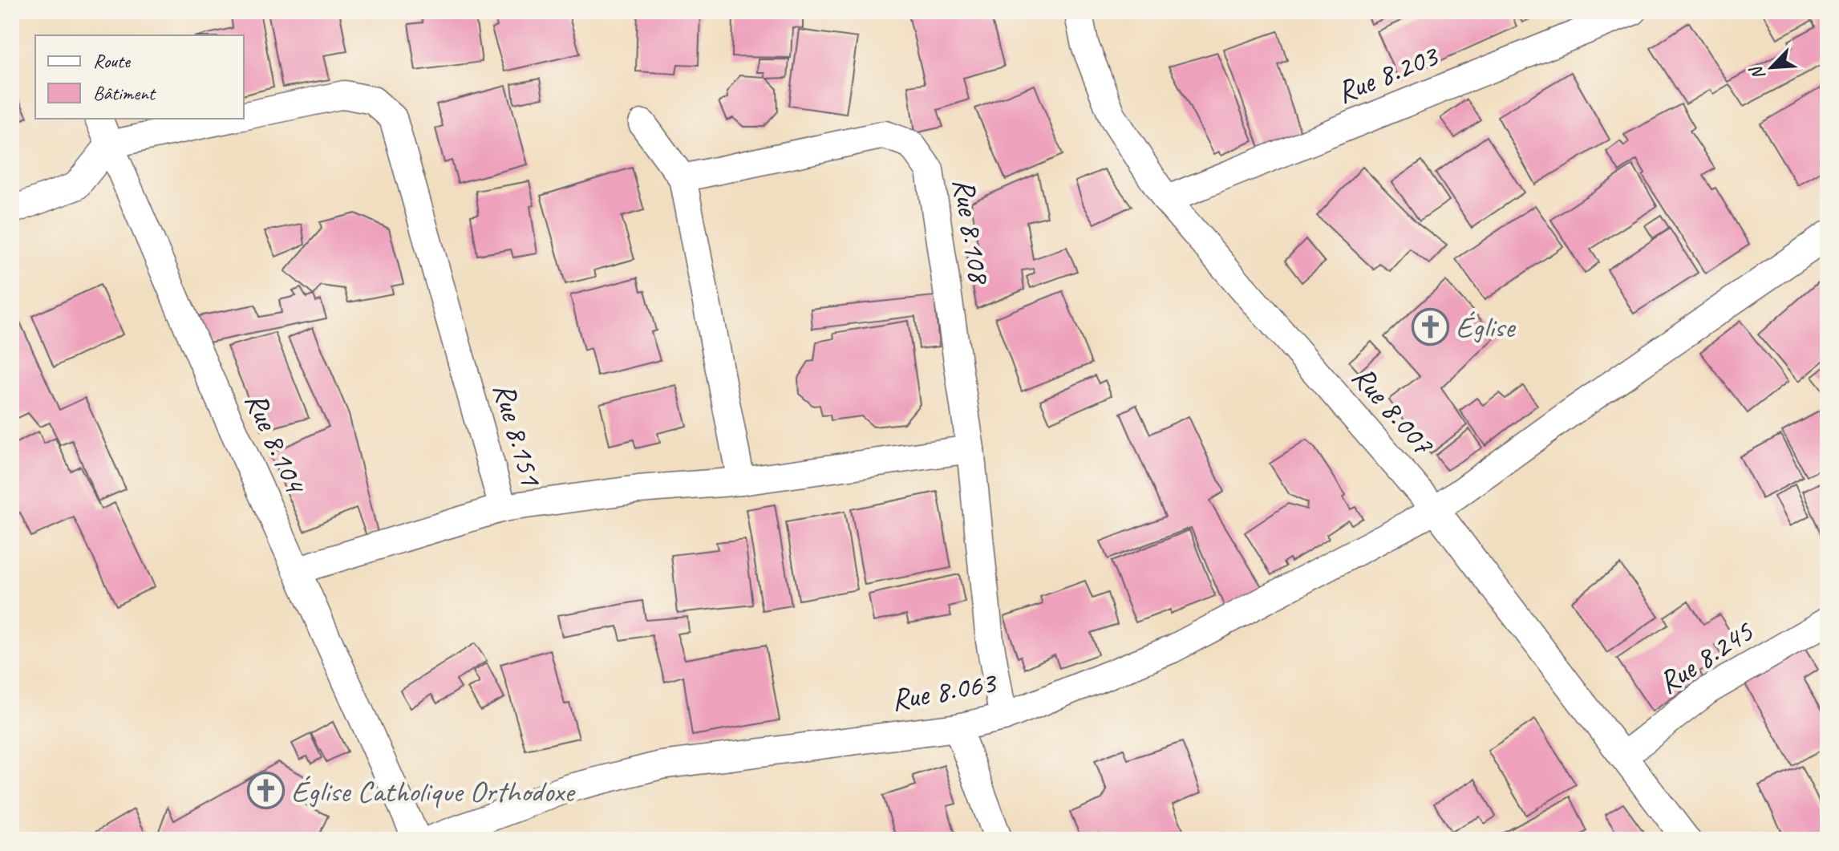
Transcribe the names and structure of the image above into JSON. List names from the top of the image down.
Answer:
{
  "streets": {
    "street": [
      "Rue 8.203",
      "Rue 8.108",
      "Rue 8.007",
      "Rue 8.151",
      "Rue 8.104",
      "Rue 8.245",
      "Rue 8.063"
    ]
  },
  "crossings": [
    ["Rue 8.203", "Rue 8.007"],
    ["Rue 8.108", "Rue 8.151"],
    ["Rue 8.108", "Rue 8.063"],
    ["Rue 8.007", "Rue 8.245"],
    ["Rue 8.007", "Rue 8.063"]
  ],
  "places": {
    "church": ["Église", "Église Catholique Orthodoxe"]
  },
  "legend": ["Route", "Bâtiment"],
  "north": "bottom left"
}
